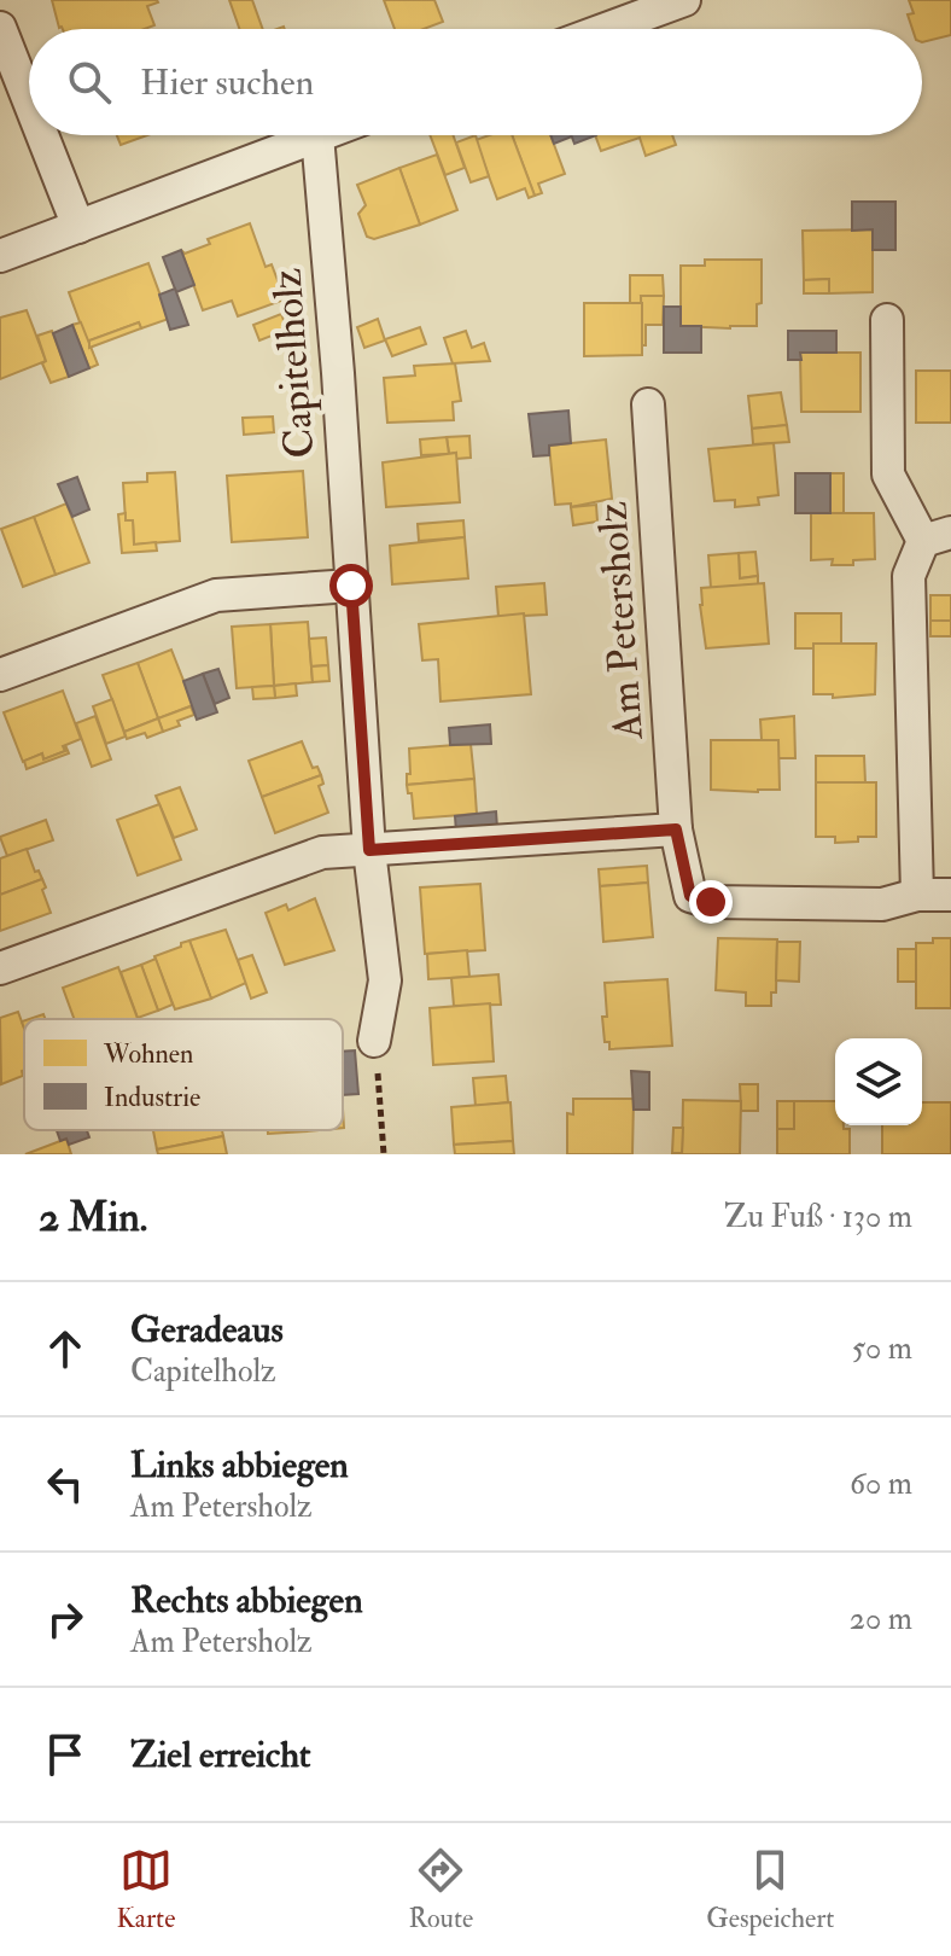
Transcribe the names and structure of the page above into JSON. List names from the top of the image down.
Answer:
{
  "streets": {
    "street": ["Capitelholz", "Am Petersholz"]
  },
  "legend": ["Wohnen", "Industrie"],
  "page": {
    "search": "Hier suchen",
    "heading": ["2 Min.", "Zu Fuß · 130 m"],
    "list": [
      ["Geradeaus", "Capitelholz", "50 m"],
      ["Links abbiegen", "Am Petersholz", "60 m"],
      ["Rechts abbiegen", "Am Petersholz", "20 m"],
      "Ziel erreicht"
    ],
    "nav": ["Karte", "Route", "Gespeichert"]
  }
}
